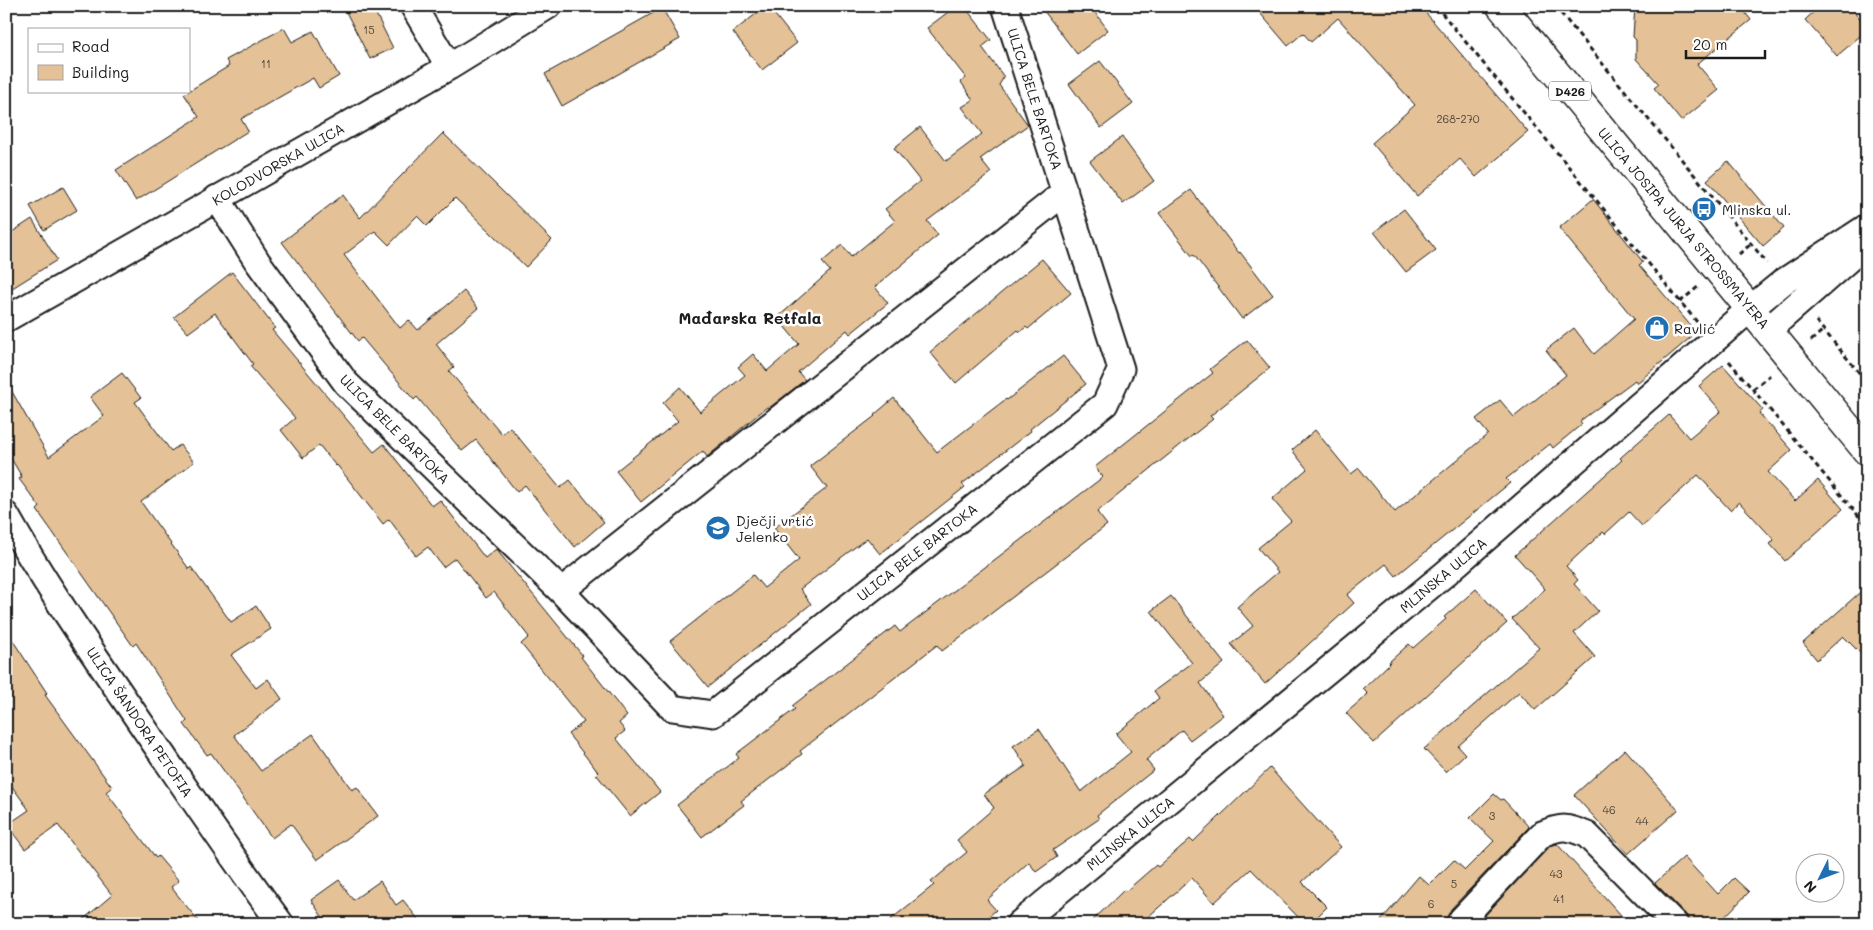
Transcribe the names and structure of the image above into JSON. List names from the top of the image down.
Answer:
{
  "streets": {
    "main road": ["D426", "ULICA JOSIPA JURJA STROSSMAYERA"],
    "street": [
      "ULICA BELE BARTOKA",
      "KOLODVORSKA ULICA",
      "MLINSKA ULICA",
      "ULICA ŠANDORA PETOFIA"
    ]
  },
  "crossings": [
    ["ULICA BELE BARTOKA", "KOLODVORSKA ULICA"],
    ["ULICA JOSIPA JURJA STROSSMAYERA", "MLINSKA ULICA"]
  ],
  "districts": ["Mađarska Retfala"],
  "places": {
    "bus stop": ["Mlinska ul."],
    "shop": ["Ravlić"],
    "school or university": ["Dječji vrtić Jelenko"]
  },
  "house_numbers": [
    "15",
    "11",
    "268-270",
    "46",
    "3",
    "44",
    "43",
    "5",
    "41",
    "6"
  ],
  "legend": ["Road", "Building"],
  "scale_bar": "20 m",
  "north": "bottom left"
}
